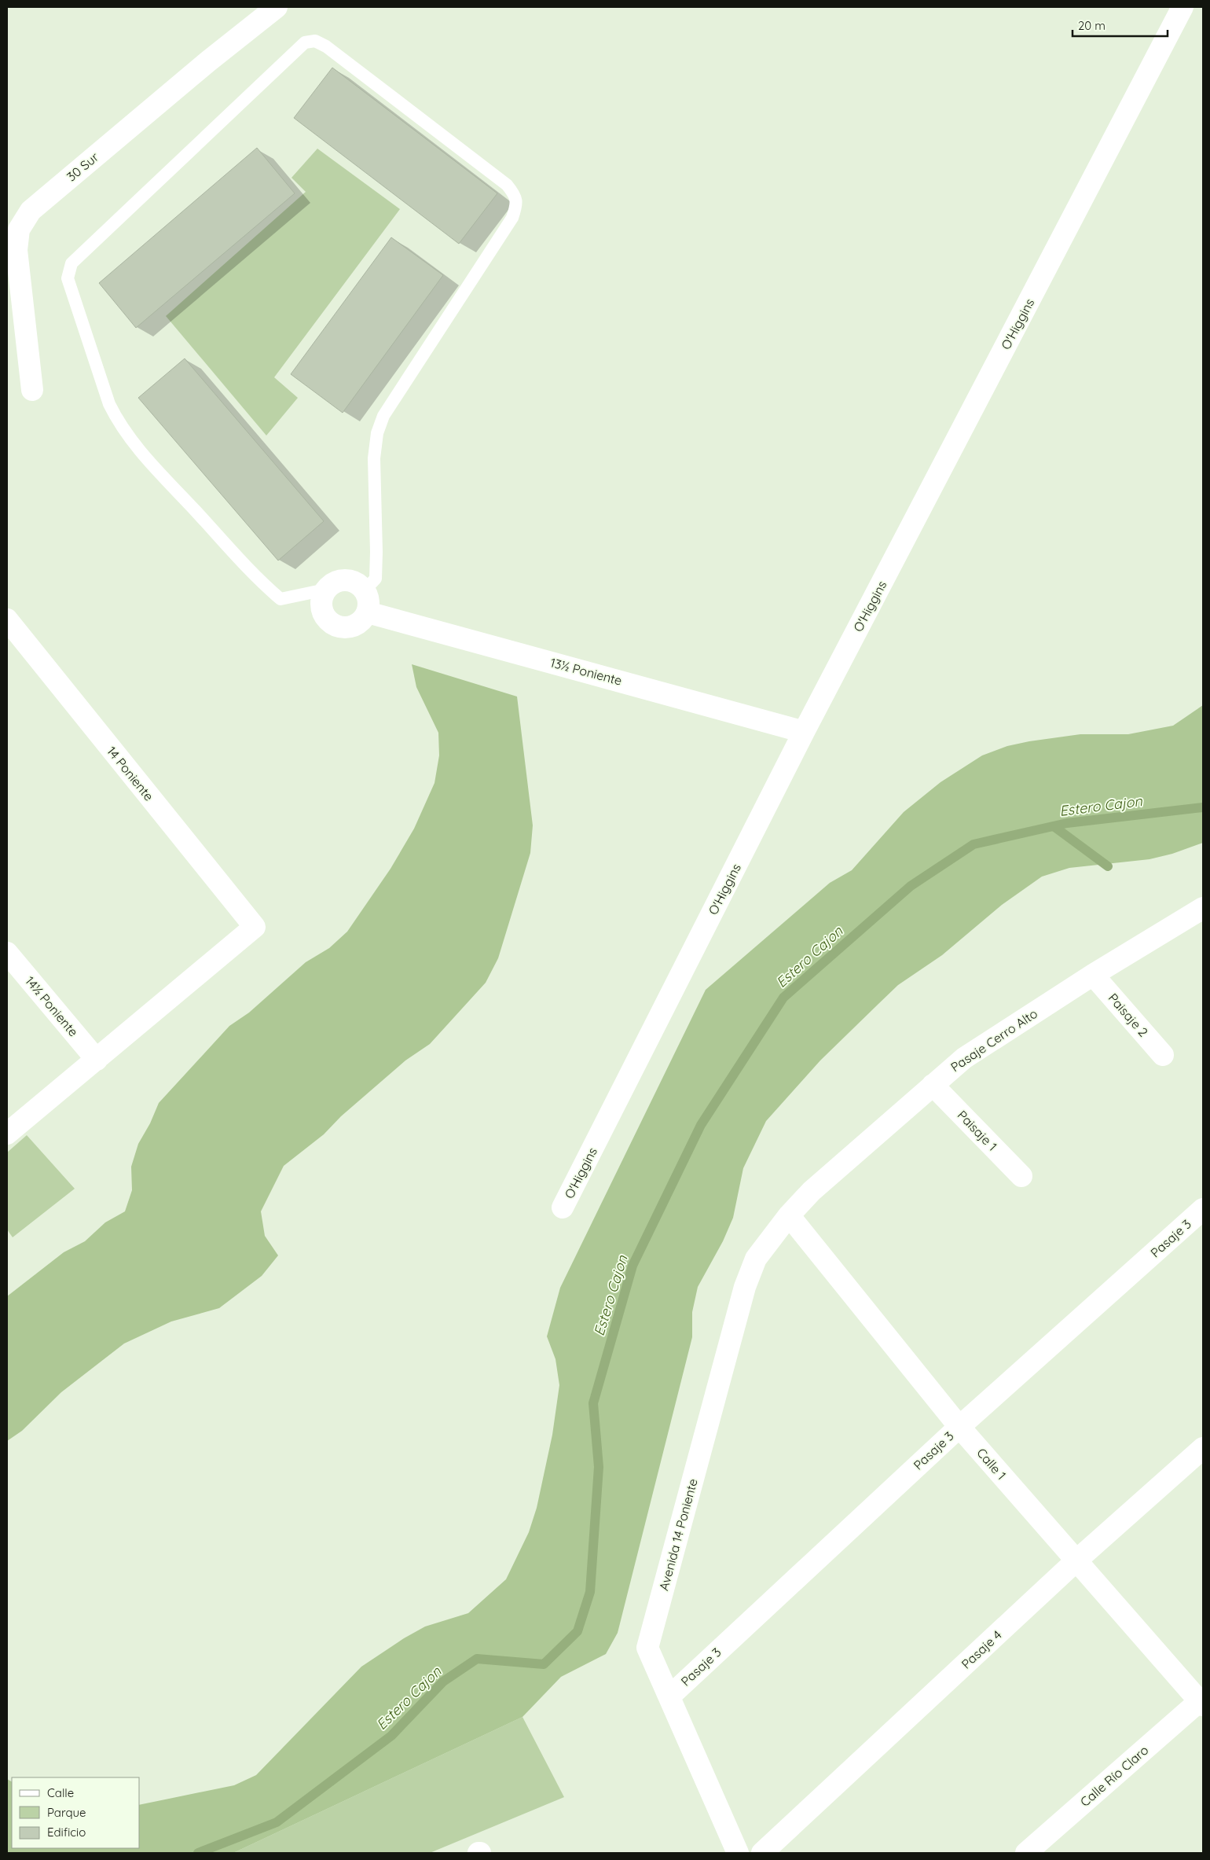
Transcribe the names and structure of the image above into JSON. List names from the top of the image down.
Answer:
{
  "streets": {
    "street": [
      "30 Sur",
      "O'Higgins",
      "13½ Poniente",
      "14 Poniente",
      "14½ Poniente",
      "Paisaje 2",
      "Pasaje Cerro Alto",
      "Paisaje 1",
      "Pasaje 3",
      "Calle 1",
      "Avenida 14 Poniente",
      "Pasaje 4",
      "Calle Río Claro"
    ]
  },
  "crossings": [
    ["O'Higgins", "13½ Poniente"],
    ["14 Poniente", "14½ Poniente"],
    ["Paisaje 2", "Pasaje Cerro Alto"],
    ["Pasaje Cerro Alto", "Paisaje 1"],
    ["Pasaje Cerro Alto", "Calle 1"],
    ["Pasaje Cerro Alto", "Avenida 14 Poniente"],
    ["Pasaje 3", "Calle 1"],
    ["Pasaje 3", "Avenida 14 Poniente"],
    ["Calle 1", "Avenida 14 Poniente"],
    ["Calle 1", "Pasaje 4"],
    ["Calle 1", "Calle Río Claro"]
  ],
  "water": ["Estero Cajon"],
  "legend": ["Calle", "Parque", "Edificio"],
  "scale_bar": "20 m"
}
